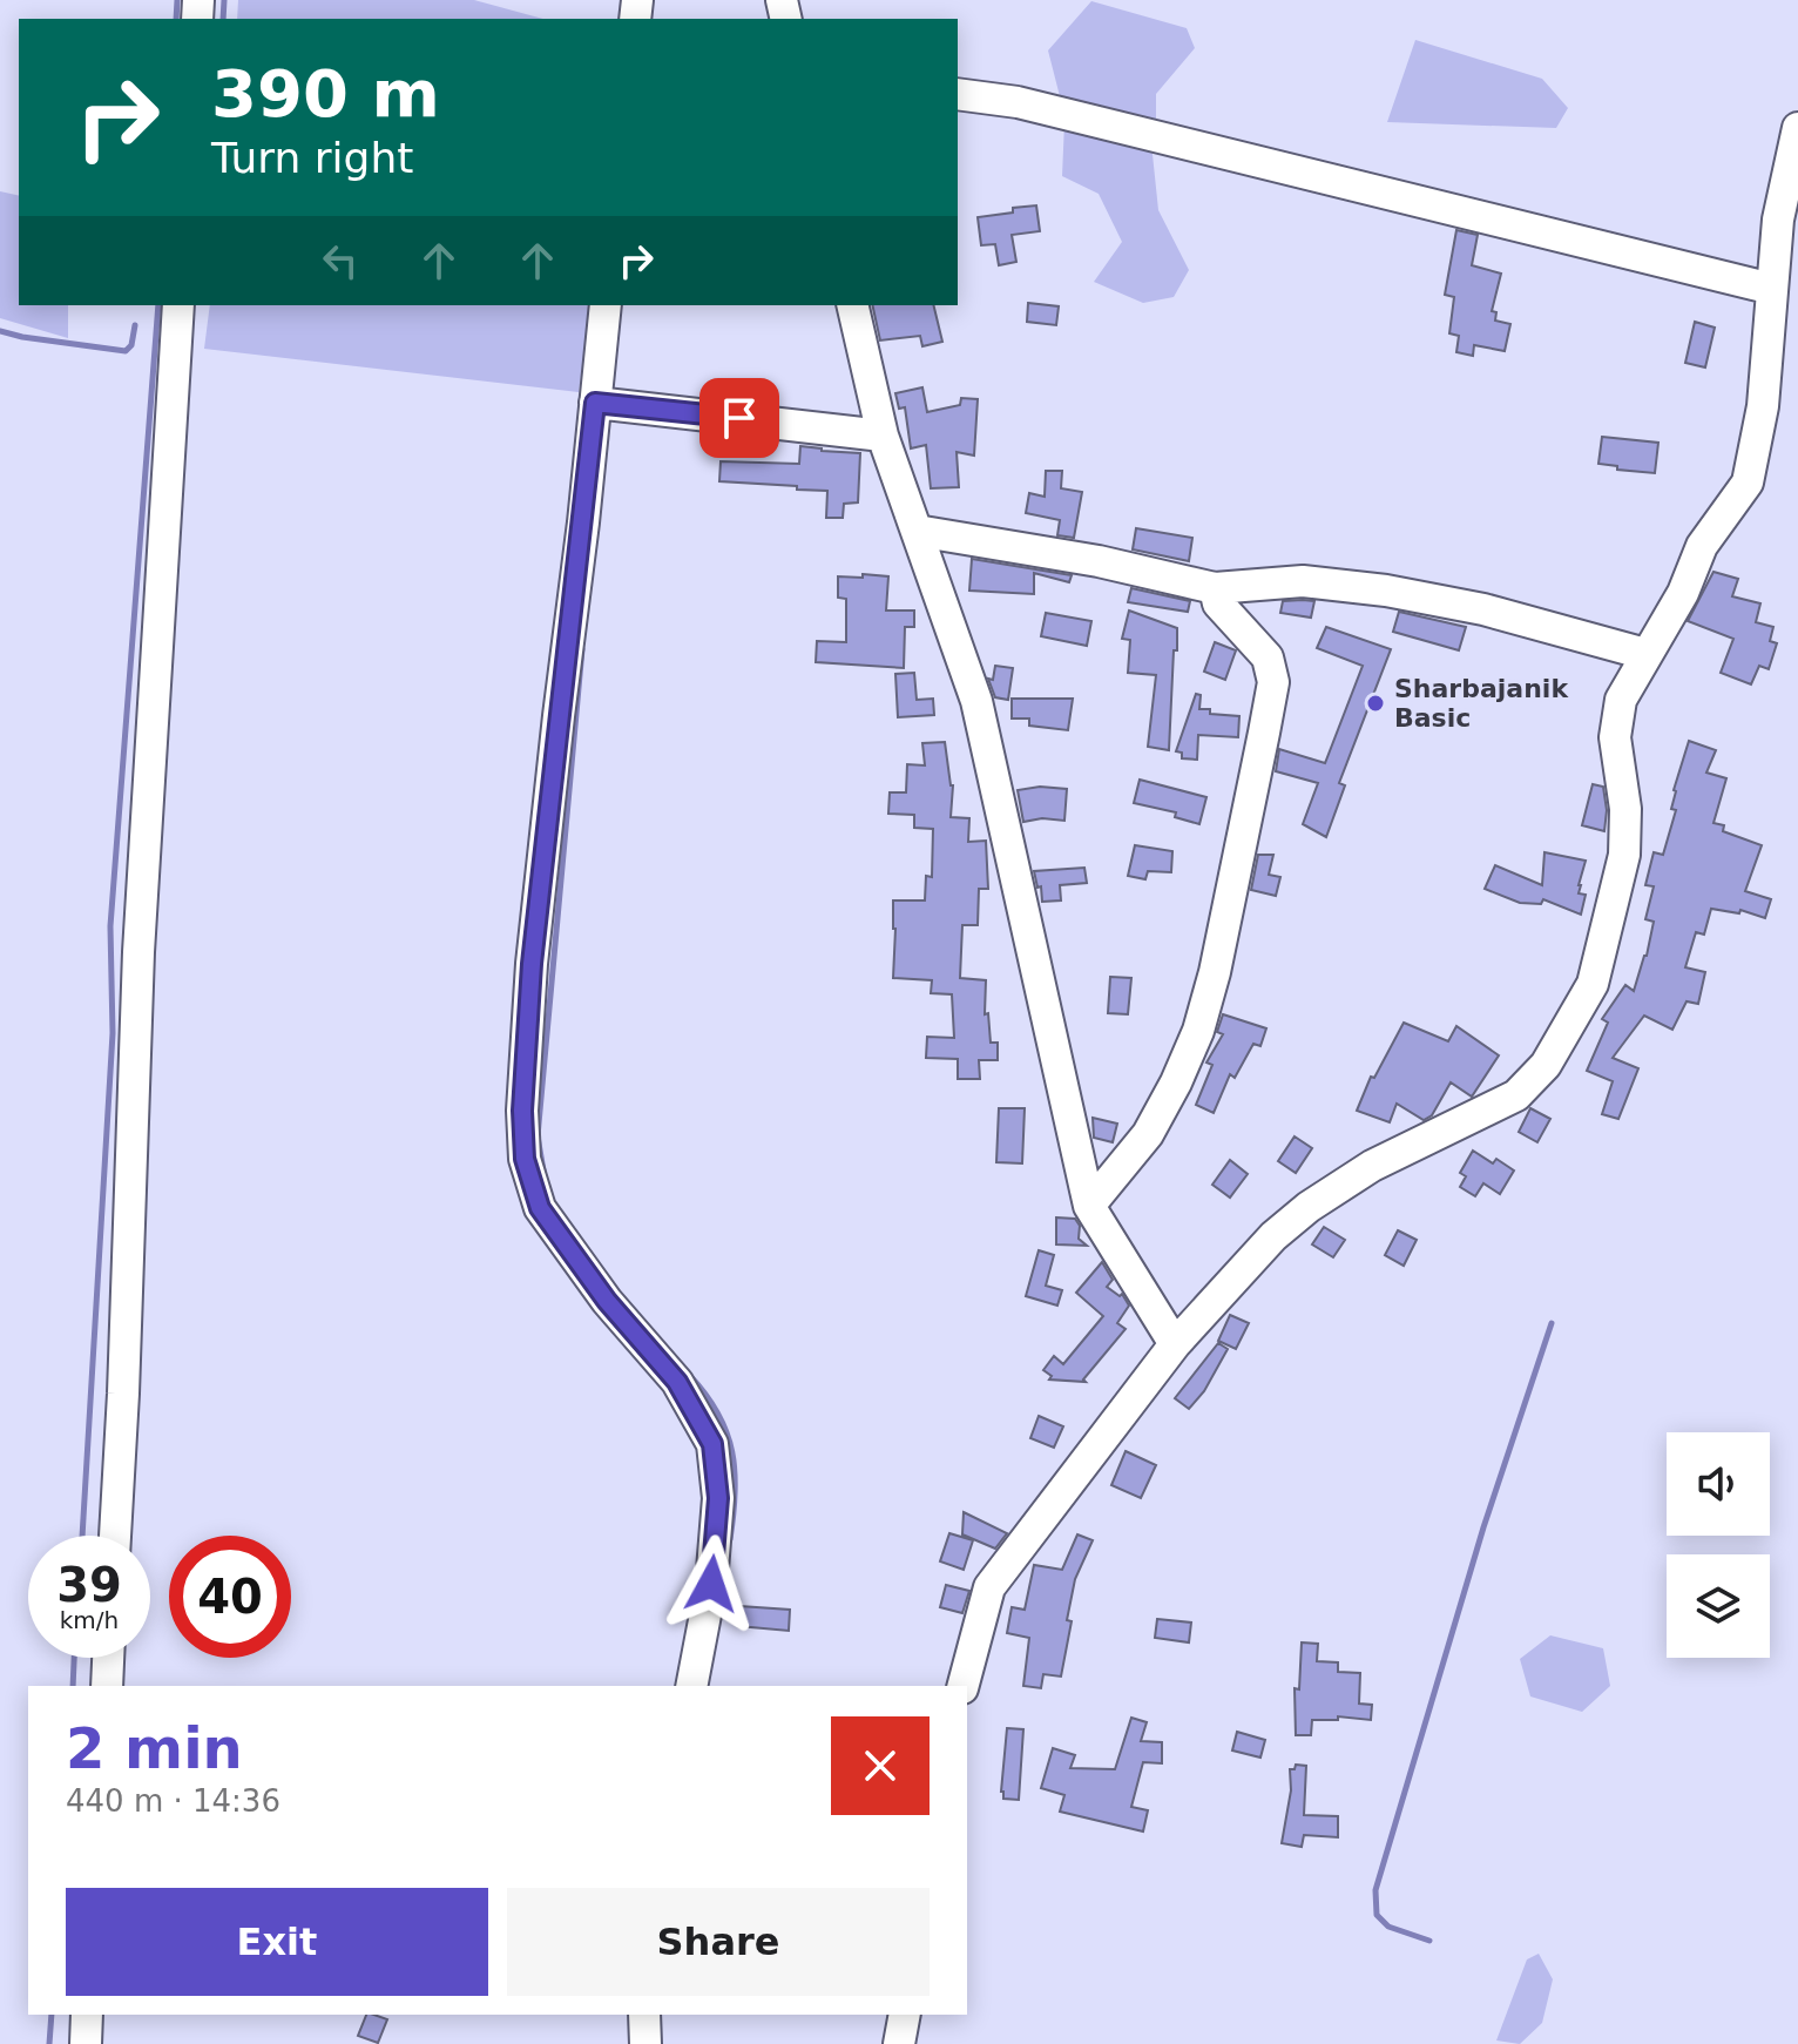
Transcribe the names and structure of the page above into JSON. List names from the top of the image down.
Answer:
{
  "places": ["Sharbajanik Basic"],
  "page": {
    "turn": ["390 m", "Turn right"],
    "speed": "39 km/h",
    "limit": "40",
    "heading": ["2 min", "440 m · 14:36"],
    "buttons": ["Exit", "Share"]
  }
}
